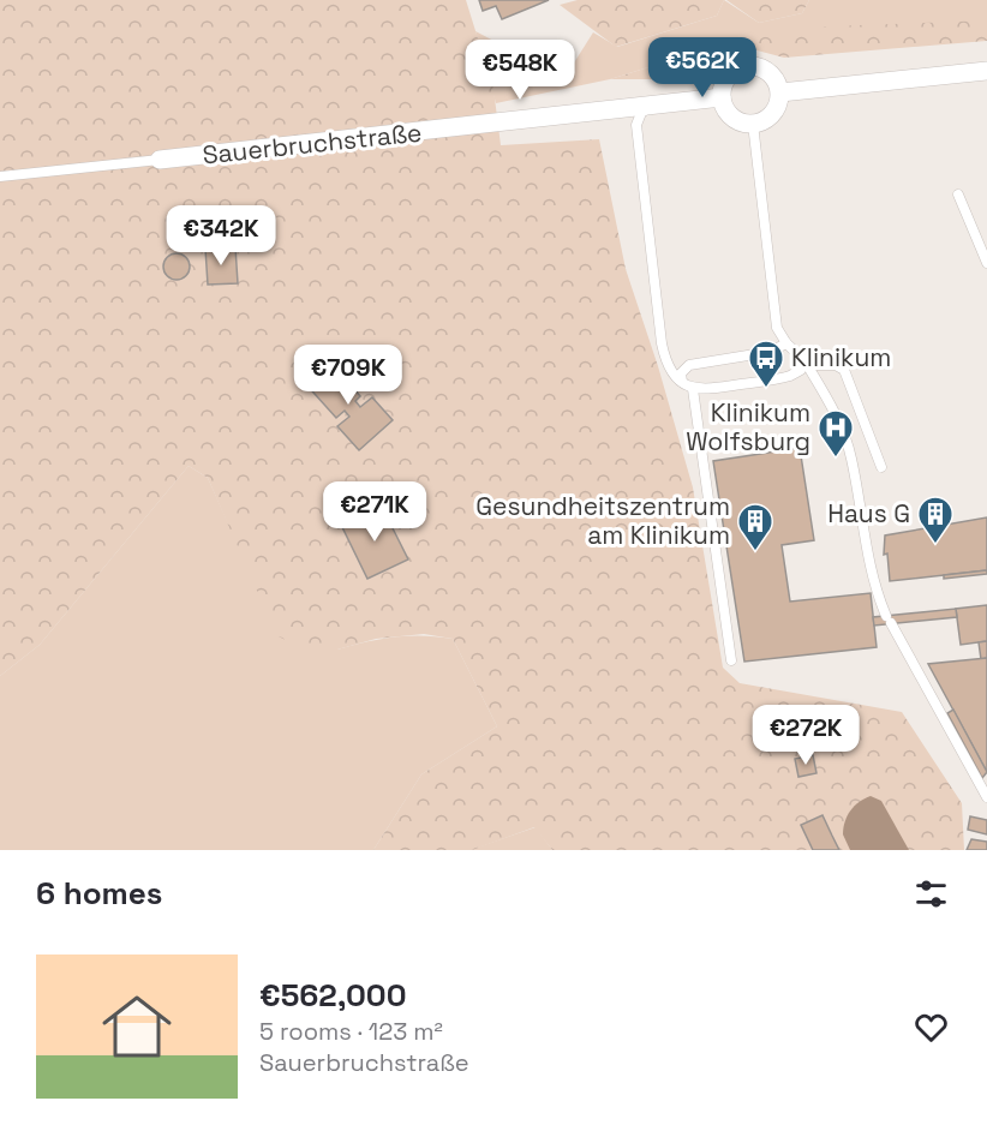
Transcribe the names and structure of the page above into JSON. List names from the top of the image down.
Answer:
{
  "streets": {
    "street": ["Sauerbruchstraße"]
  },
  "places": {
    "bus stop": ["Klinikum"],
    "hospital": ["Klinikum Wolfsburg"],
    "building": ["Haus G", "Gesundheitszentrum am Klinikum"]
  },
  "page": {
    "price": [
      "€562K",
      "€548K",
      "€342K",
      "€709K",
      "€271K",
      "€272K"
    ],
    "heading": "6 homes",
    "list": [
      {
        "name": "€562,000",
        "note": "5 rooms · 123 m² · Sauerbruchstraße"
      }
    ]
  }
}
